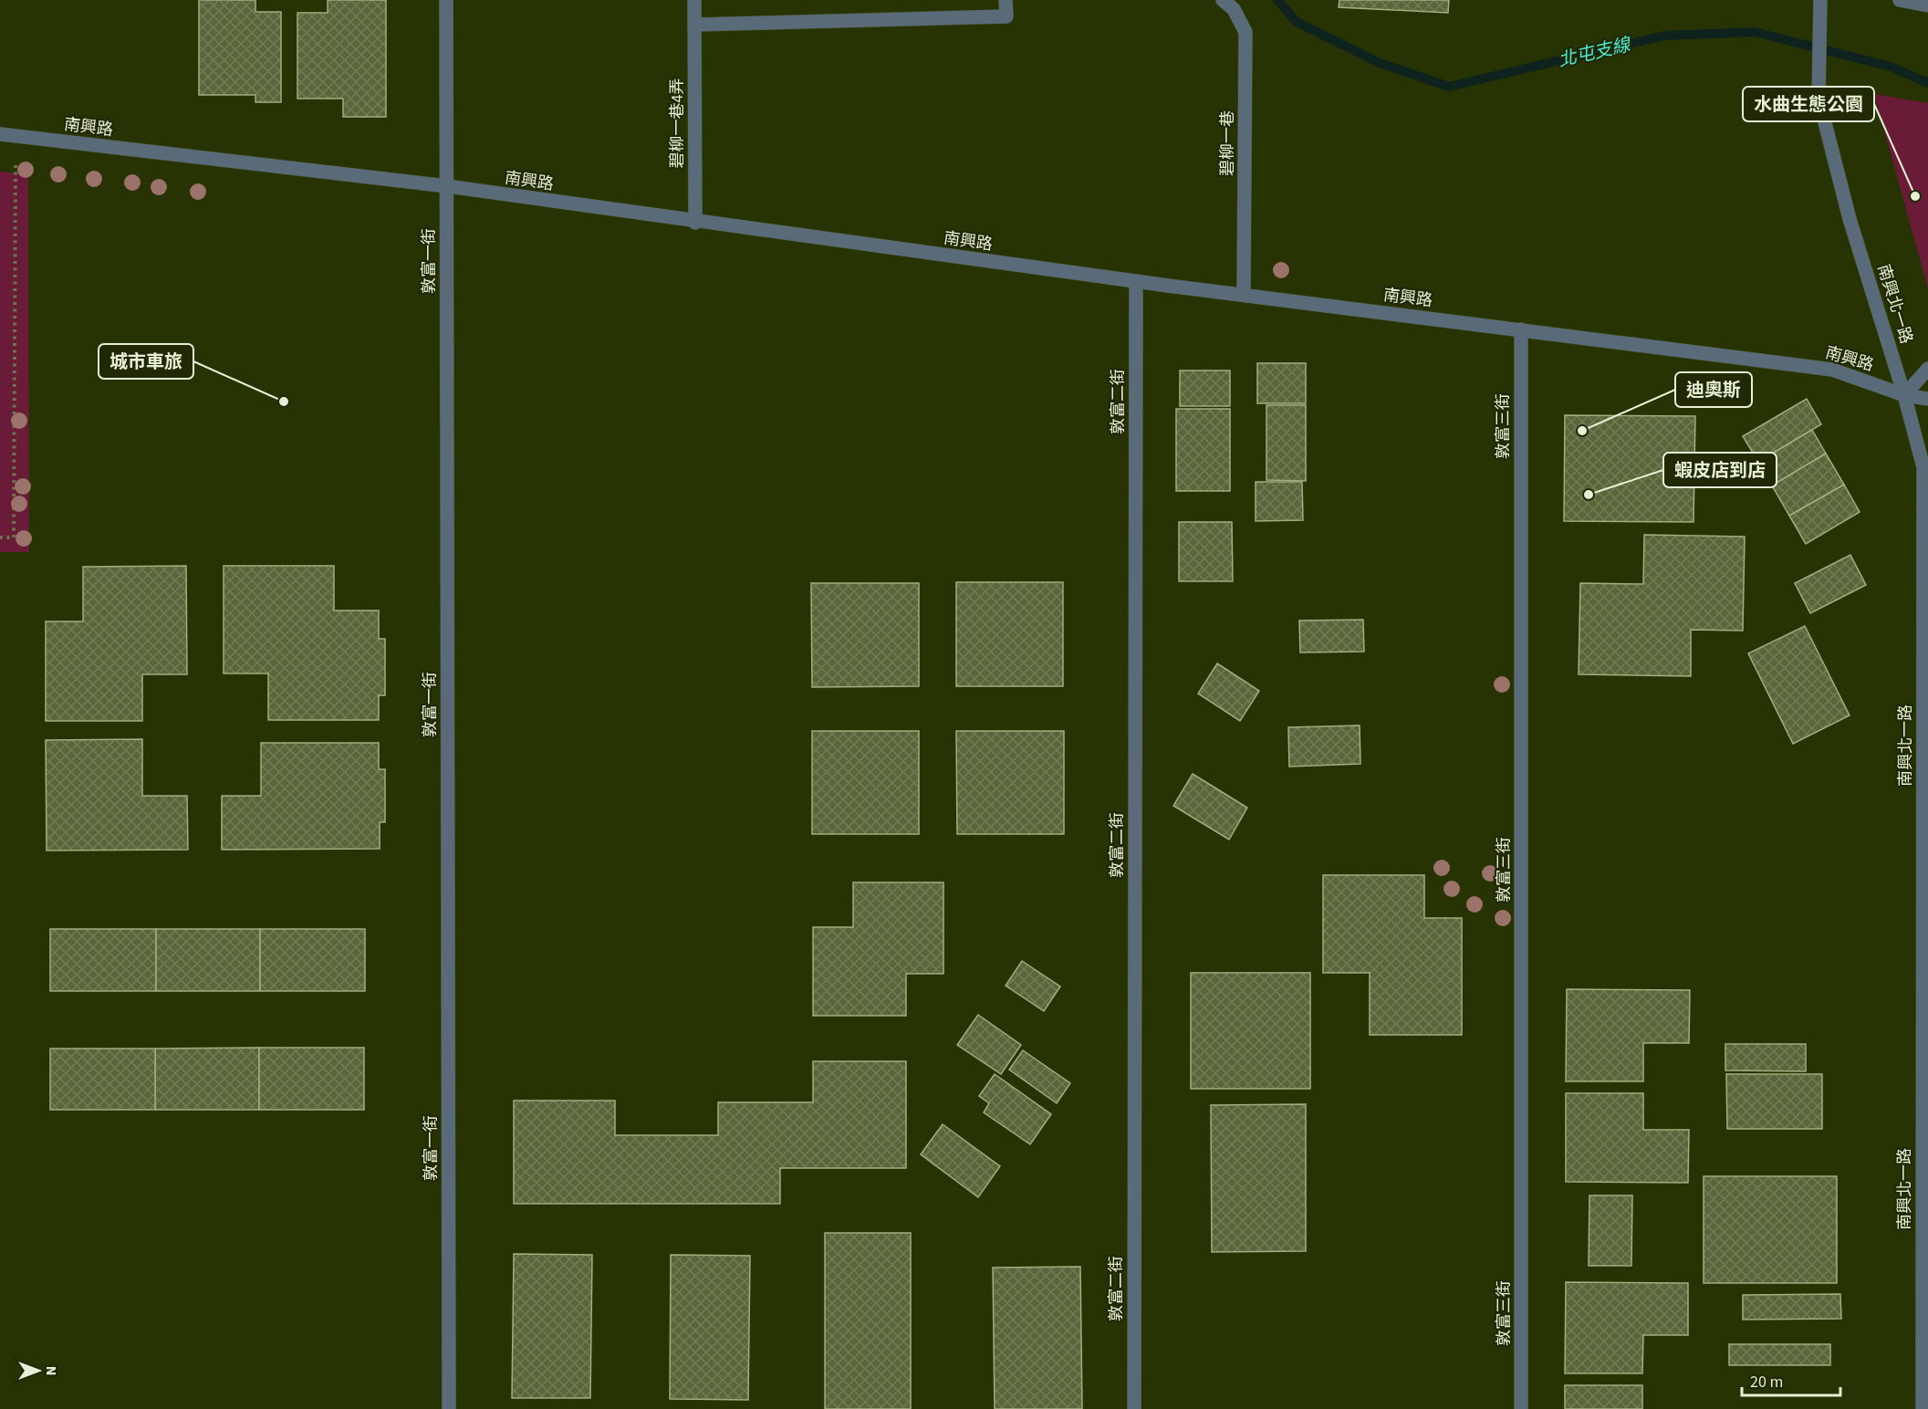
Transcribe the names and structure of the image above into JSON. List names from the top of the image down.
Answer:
{
  "streets": {
    "street": [
      "碧柳一巷4弄",
      "南興路",
      "碧柳一巷",
      "敦富一街",
      "南興北一路",
      "敦富二街",
      "敦富三街"
    ]
  },
  "crossings": [
    ["碧柳一巷4弄", "南興路"],
    ["南興路", "碧柳一巷"],
    ["南興路", "敦富一街"],
    ["南興路", "南興北一路"],
    ["南興路", "敦富二街"],
    ["南興路", "敦富三街"]
  ],
  "water": ["北屯支線"],
  "places": [
    "水曲生態公園",
    "城市車旅",
    "迪奧斯",
    "蝦皮店到店"
  ],
  "scale_bar": "20 m",
  "north": "right"
}
